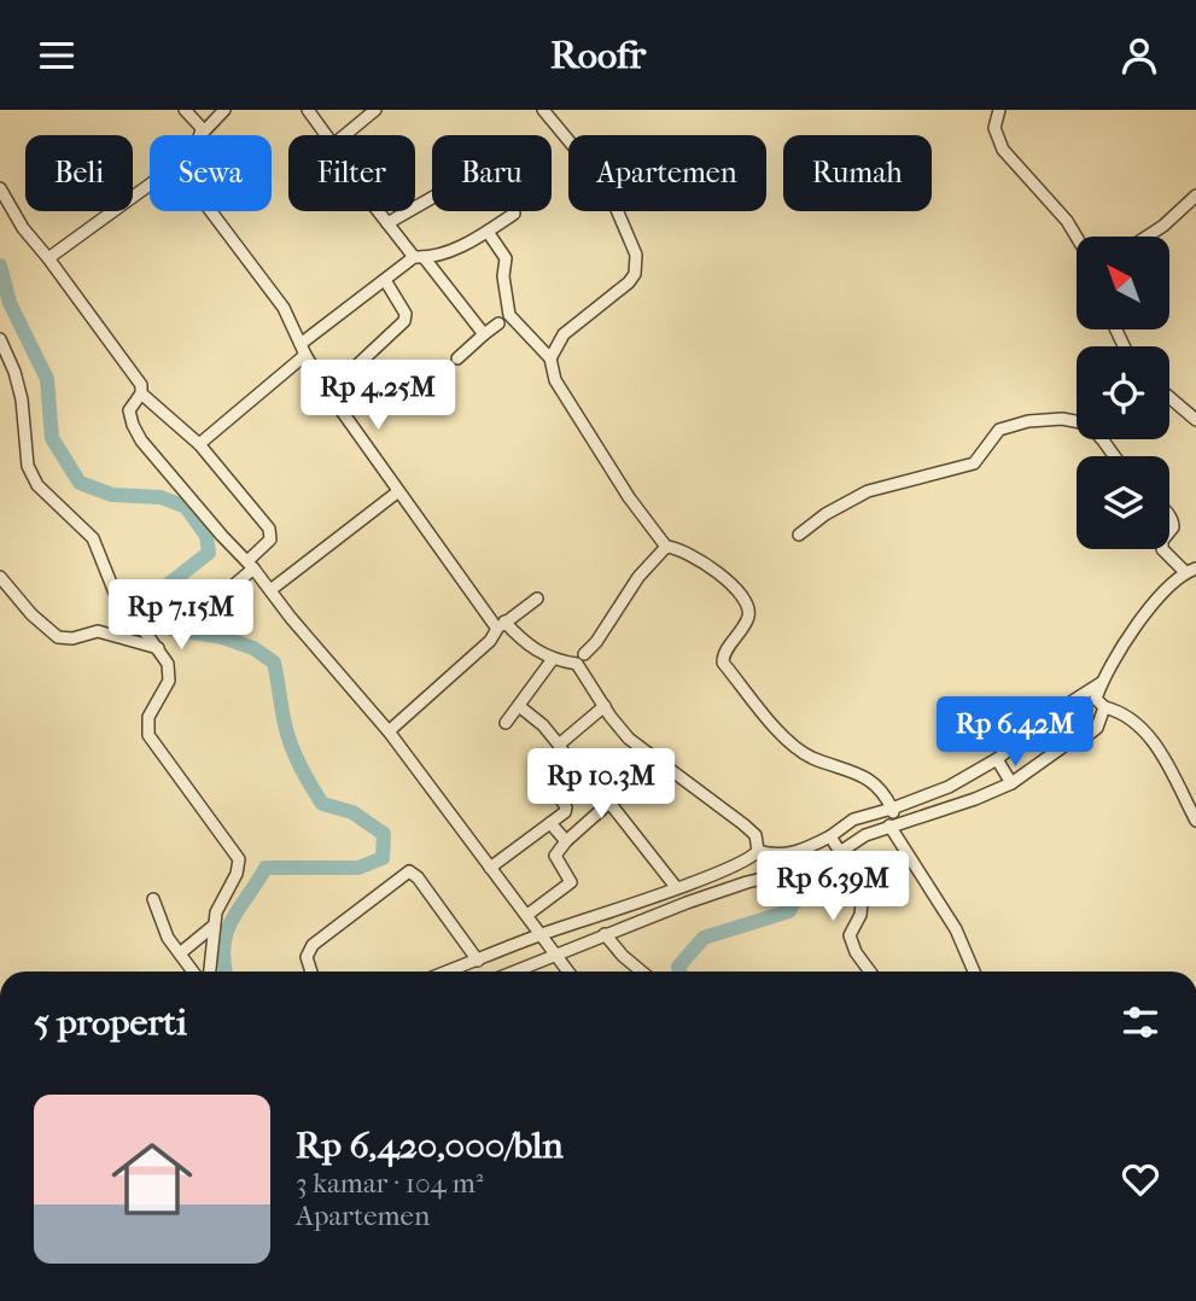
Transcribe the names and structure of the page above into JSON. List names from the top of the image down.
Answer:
{
  "north": "top left",
  "page": {
    "header": "Roofr",
    "chip": [
      "Beli",
      "Sewa",
      "Filter",
      "Baru",
      "Apartemen",
      "Rumah"
    ],
    "price": [
      "Rp 4.25M",
      "Rp 7.15M",
      "Rp 6.42M",
      "Rp 10.3M",
      "Rp 6.39M"
    ],
    "heading": "5 properti",
    "list": [
      {
        "name": "Rp 6,420,000/bln",
        "note": "3 kamar · 104 m² · Apartemen"
      }
    ]
  }
}
